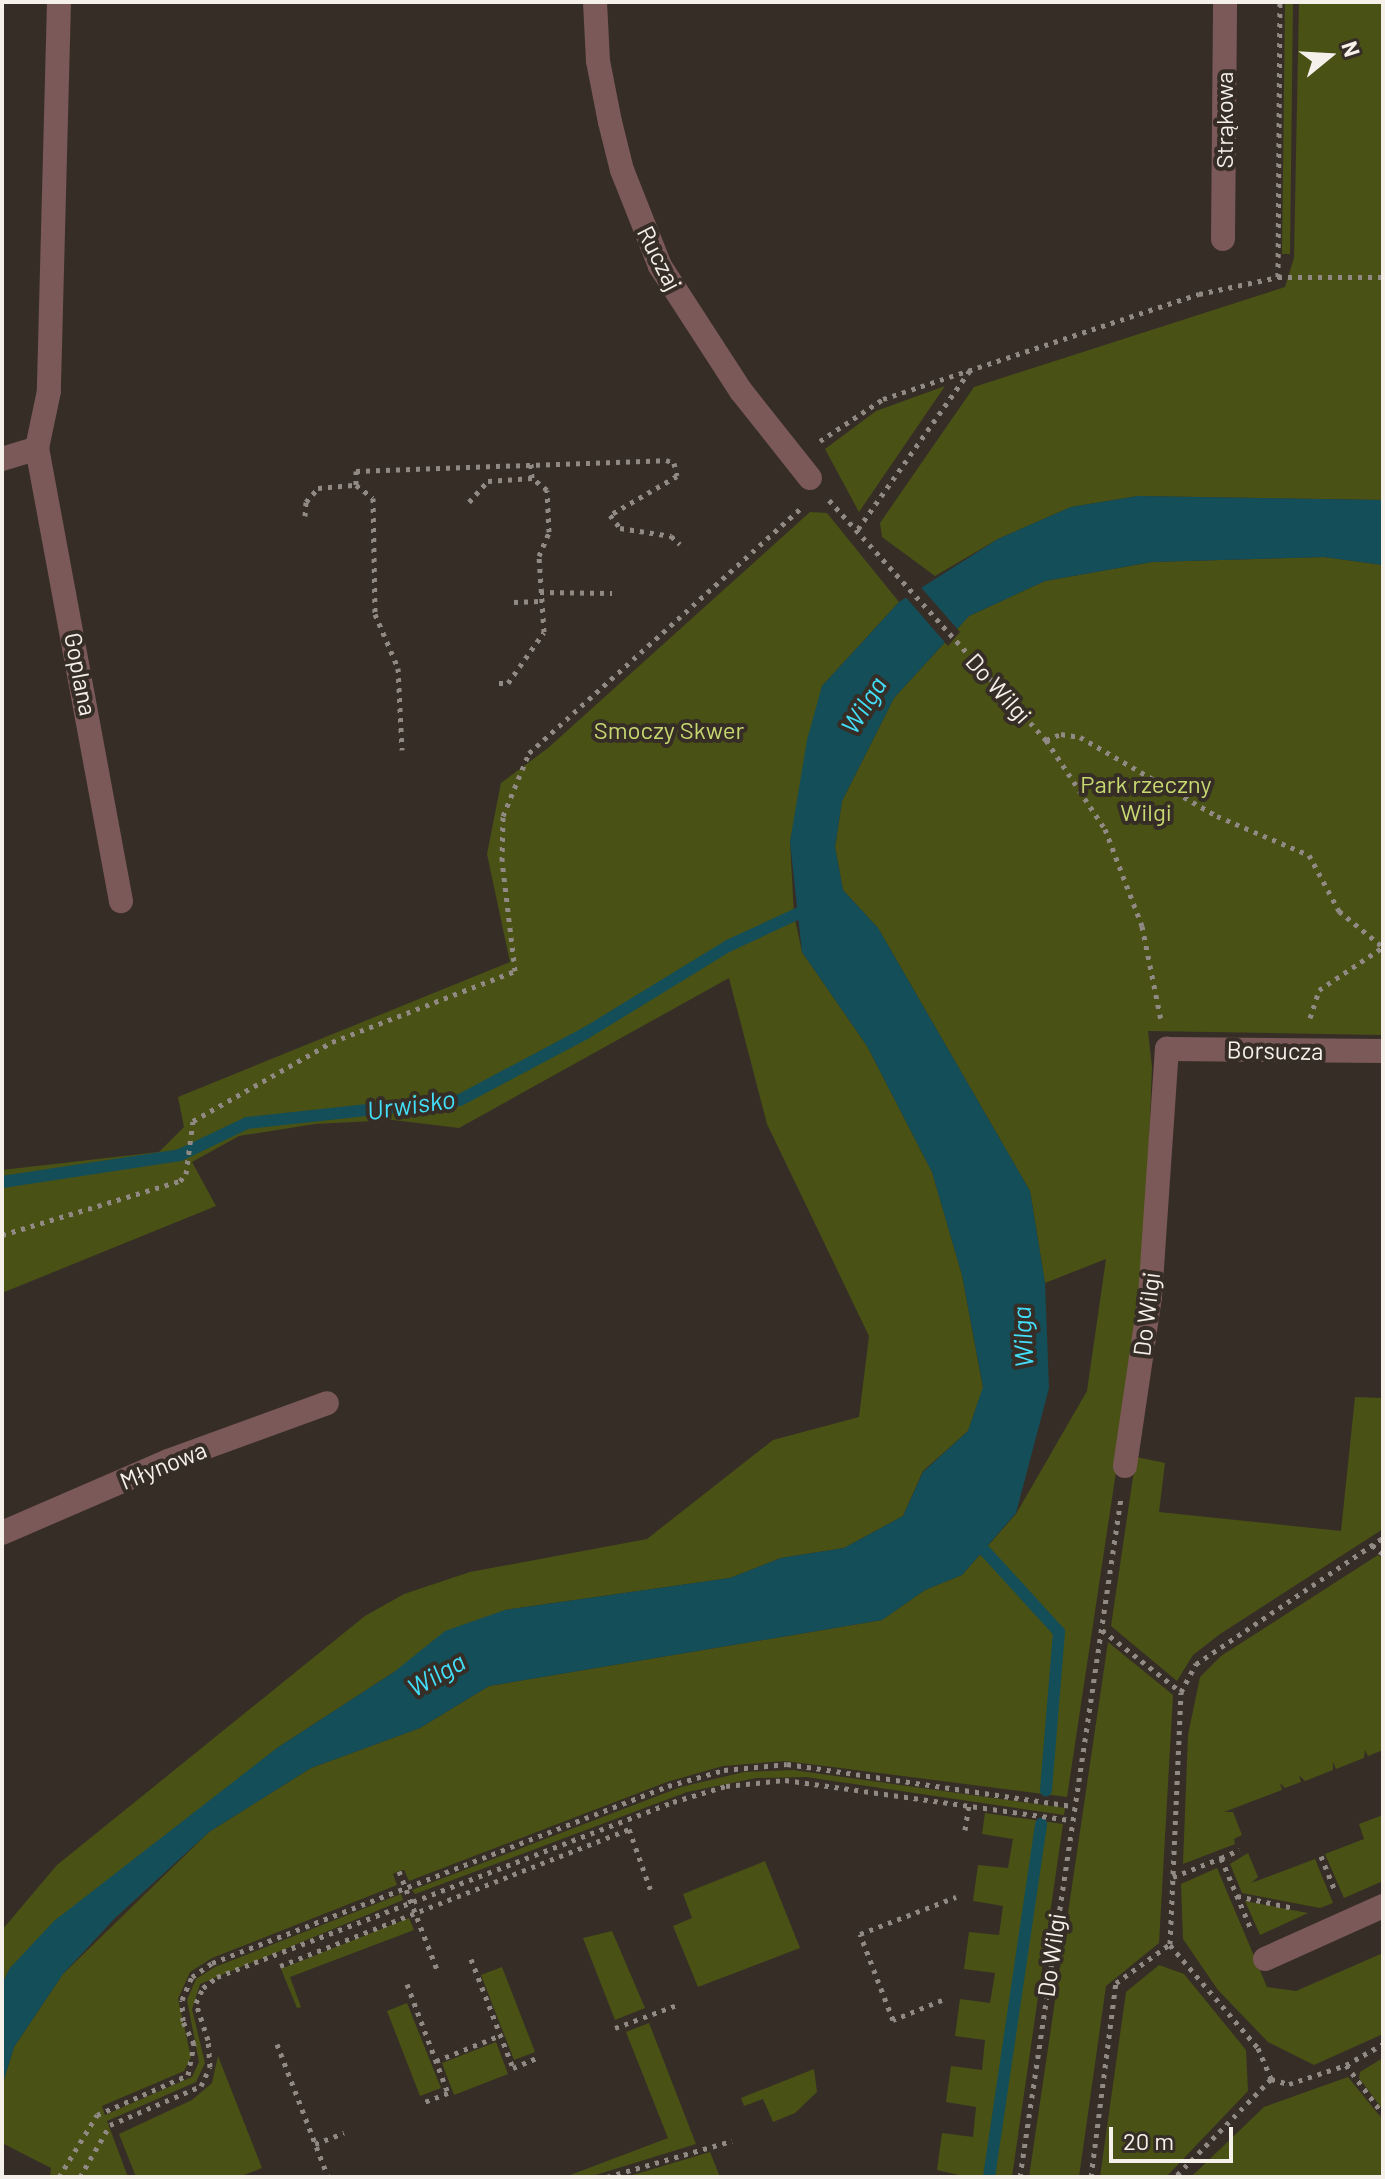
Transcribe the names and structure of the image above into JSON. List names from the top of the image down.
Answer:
{
  "streets": {
    "street": [
      "Strąkowa",
      "Ruczaj",
      "Goplana",
      "Do Wilgi",
      "Borsucza",
      "Młynowa"
    ]
  },
  "crossings": [
    ["Ruczaj", "Do Wilgi"],
    ["Do Wilgi", "Borsucza"]
  ],
  "water": ["Wilga", "Urwisko"],
  "parks": ["Smoczy Skwer", "Park rzeczny Wilgi"],
  "scale_bar": "20 m",
  "north": "right"
}
